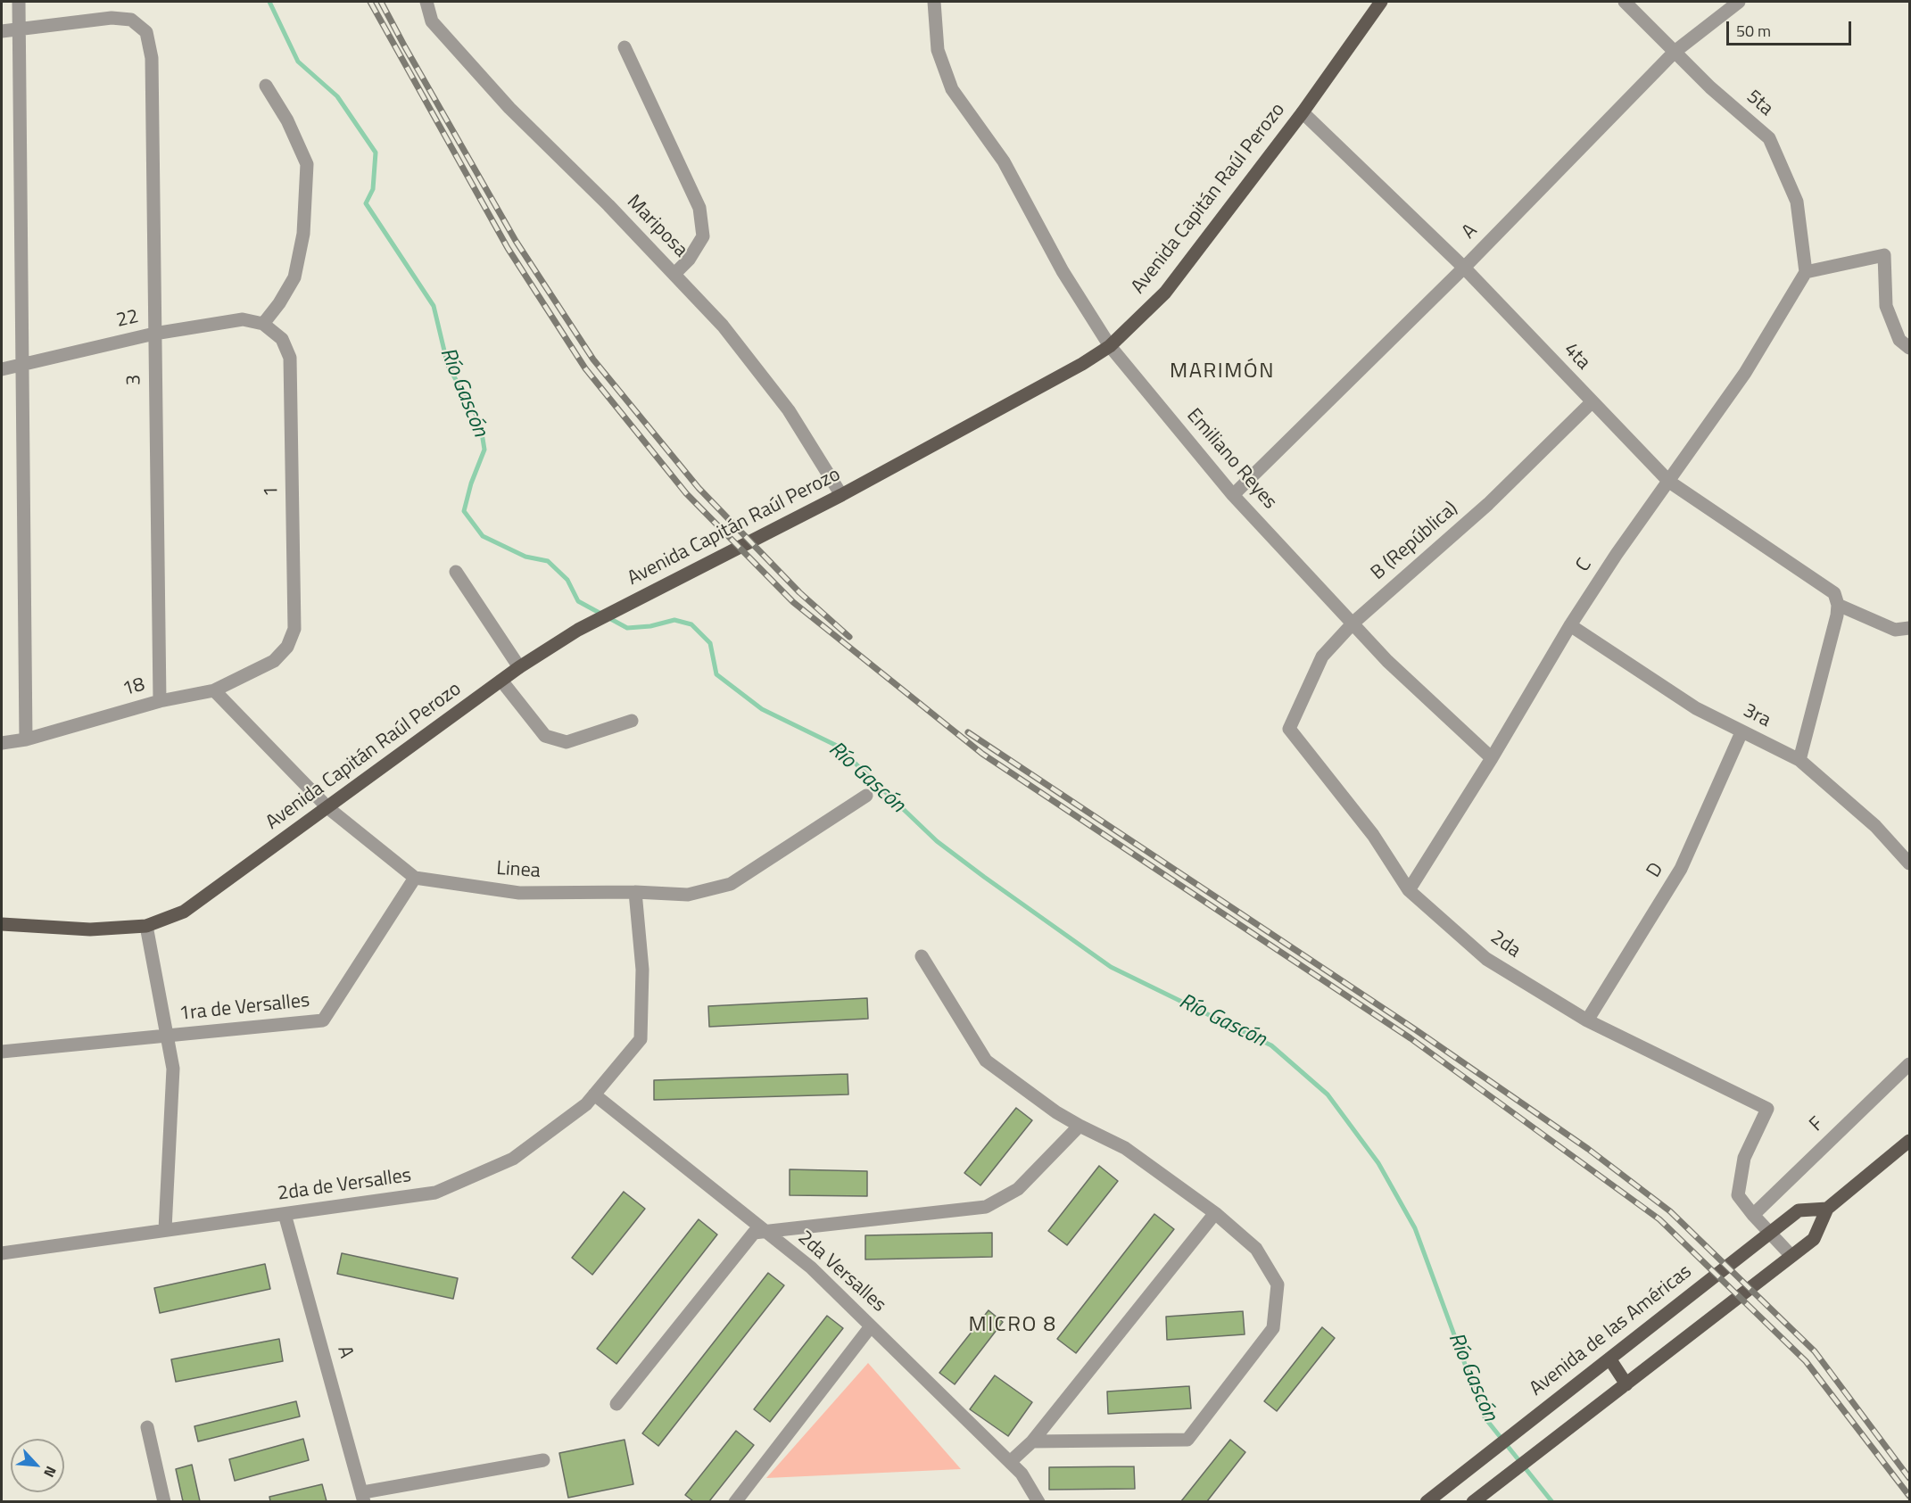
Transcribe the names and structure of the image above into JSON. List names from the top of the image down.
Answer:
{
  "streets": {
    "main road": ["Avenida Capitán Raúl Perozo", "Avenida de las Américas"],
    "street": [
      "5ta",
      "Mariposa",
      "A",
      "22",
      "4ta",
      "3",
      "Emiliano Reyes",
      "1",
      "B (República)",
      "C",
      "18",
      "3ra",
      "Linea",
      "D",
      "2da",
      "1ra de Versalles",
      "F",
      "2da de Versalles",
      "2da Versalles"
    ]
  },
  "crossings": [
    ["5ta", "A"],
    ["5ta", "C"],
    ["Avenida Capitán Raúl Perozo", "Mariposa"],
    ["Avenida Capitán Raúl Perozo", "4ta"],
    ["Avenida Capitán Raúl Perozo", "Emiliano Reyes"],
    ["A", "4ta"],
    ["A", "Emiliano Reyes"],
    ["A", "2da de Versalles"],
    ["22", "3"],
    ["22", "1"],
    ["4ta", "B (República)"],
    ["4ta", "C"],
    ["3", "18"],
    ["Emiliano Reyes", "B (República)"],
    ["Emiliano Reyes", "C"],
    ["1", "18"],
    ["B (República)", "2da"],
    ["C", "3ra"],
    ["C", "2da"],
    ["3ra", "D"],
    ["Linea", "1ra de Versalles"],
    ["Linea", "2da de Versalles"],
    ["D", "2da"],
    ["2da", "F"],
    ["2da de Versalles", "2da Versalles"]
  ],
  "districts": ["MARIMÓN", "MICRO 8"],
  "water": ["Río Gascón"],
  "scale_bar": "50 m",
  "north": "bottom right"
}
